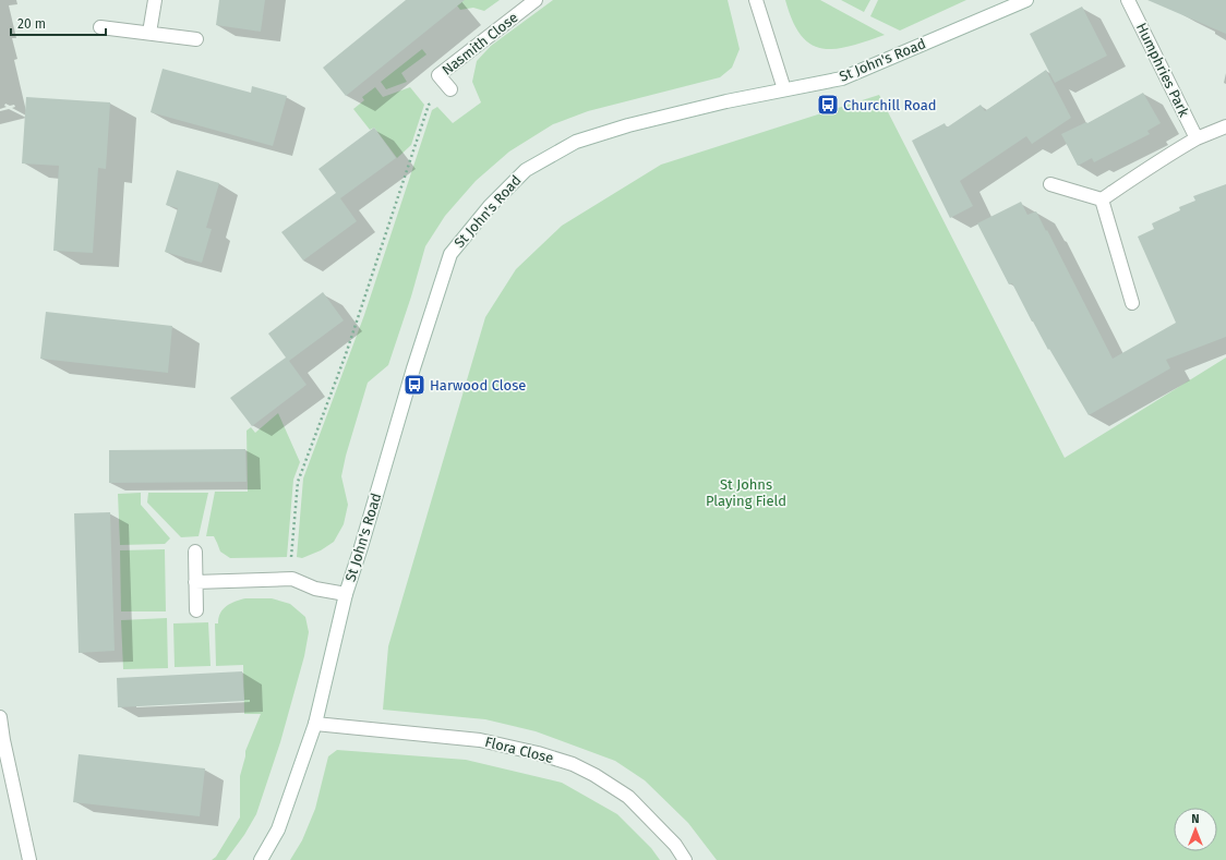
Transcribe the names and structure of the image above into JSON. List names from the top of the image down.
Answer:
{
  "streets": {
    "street": [
      "Nasmith Close",
      "St John's Road",
      "Humphries Park",
      "Flora Close"
    ]
  },
  "crossings": [
    ["St John's Road", "Flora Close"]
  ],
  "parks": ["St Johns Playing Field"],
  "places": {
    "bus stop": ["Churchill Road", "Harwood Close"]
  },
  "scale_bar": "20 m",
  "north": "top"
}
